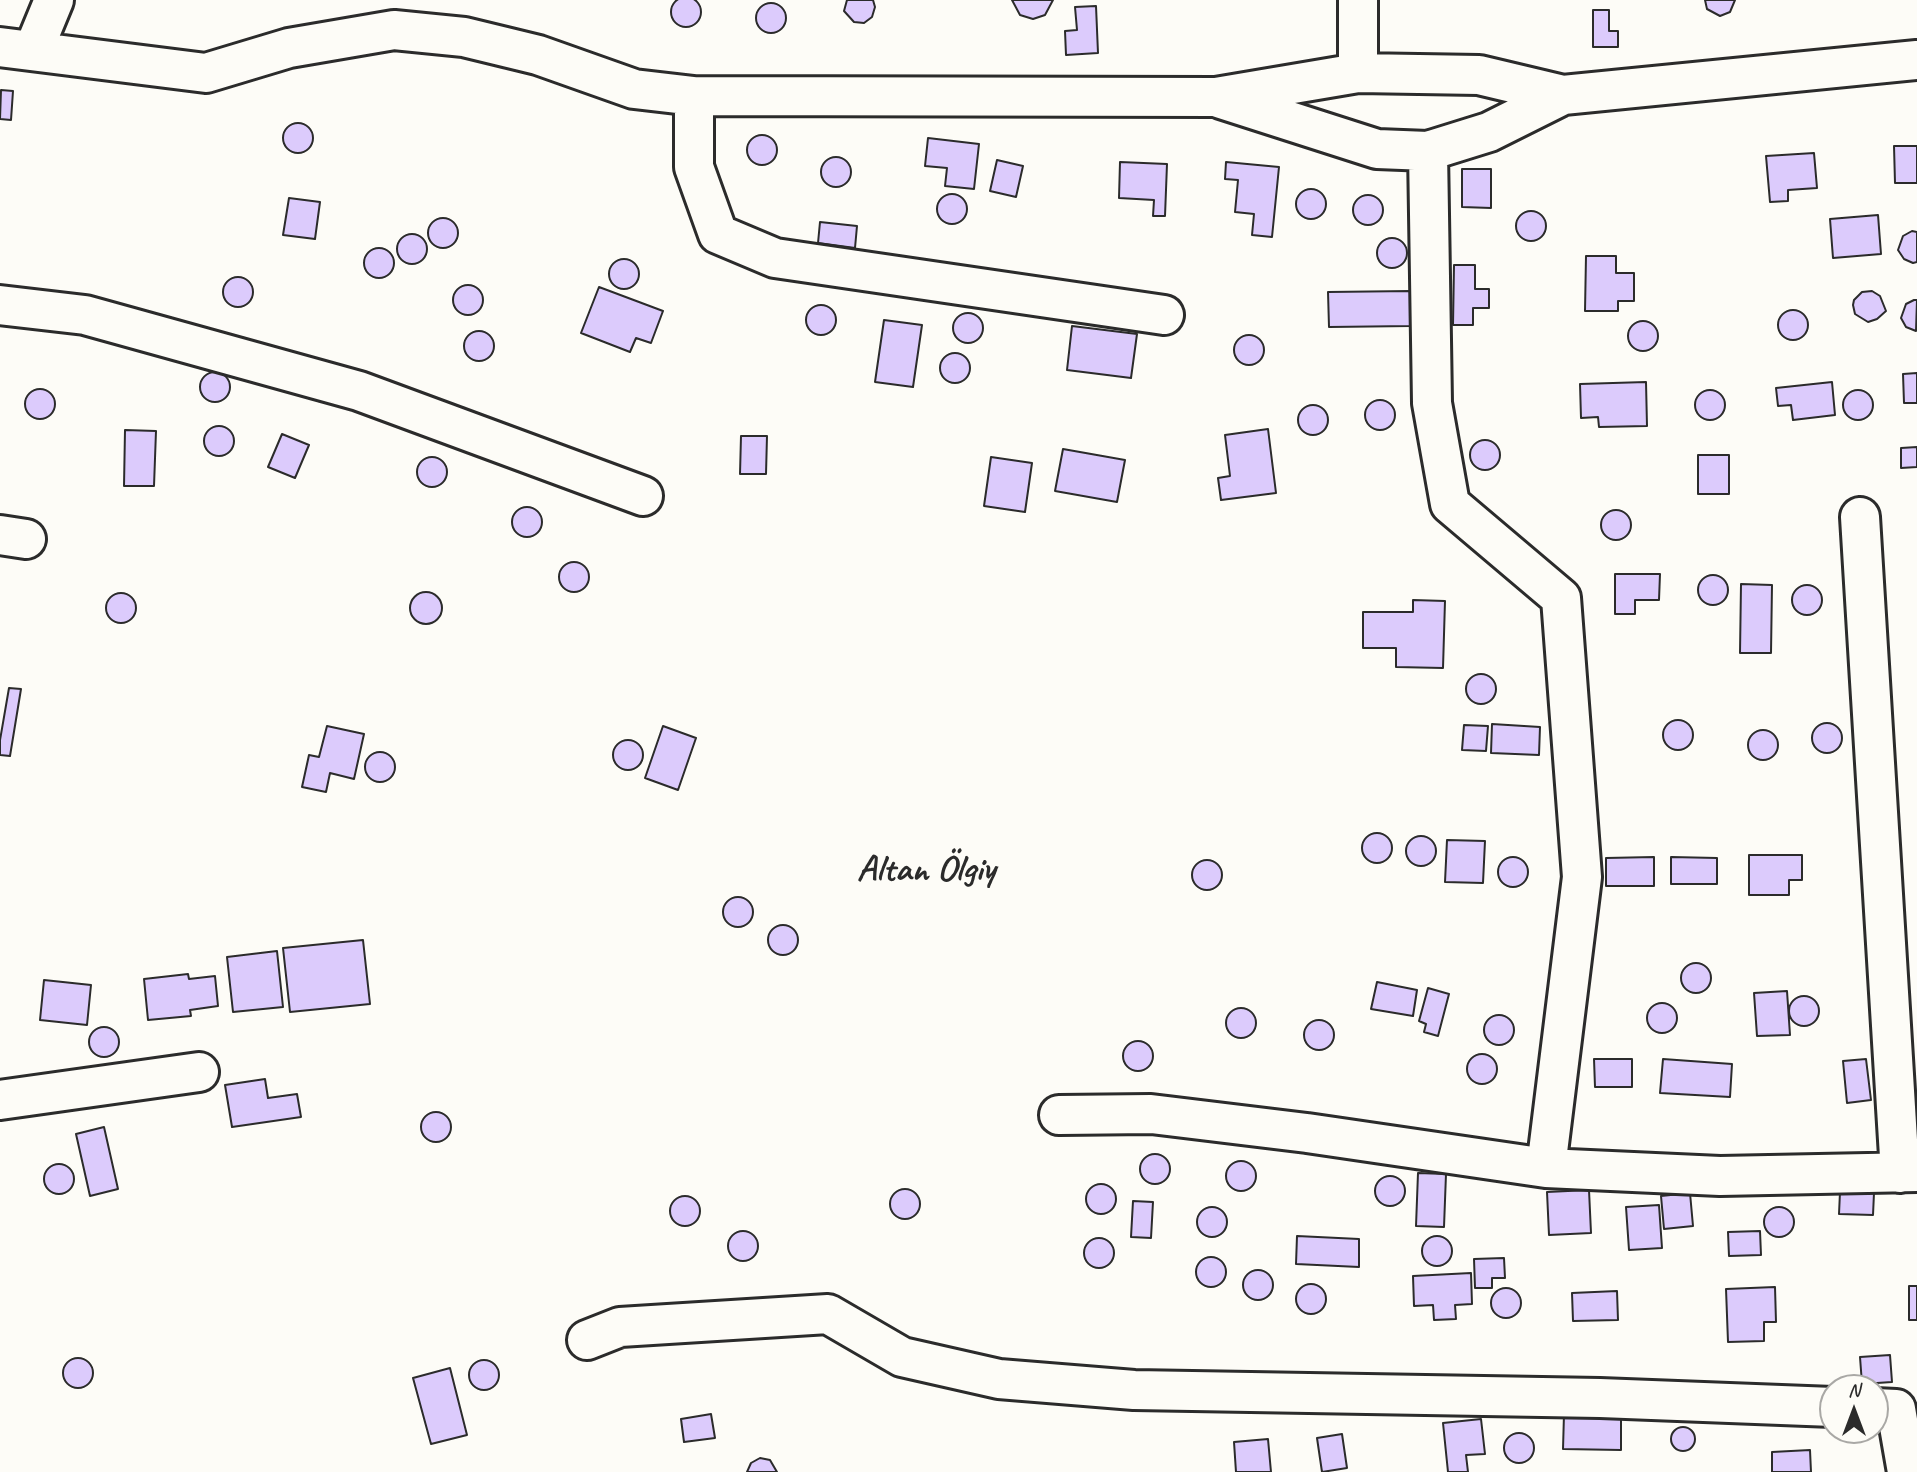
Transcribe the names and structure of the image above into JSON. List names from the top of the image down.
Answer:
{
  "districts": ["Altan Ölgiy"],
  "north": "top"
}
